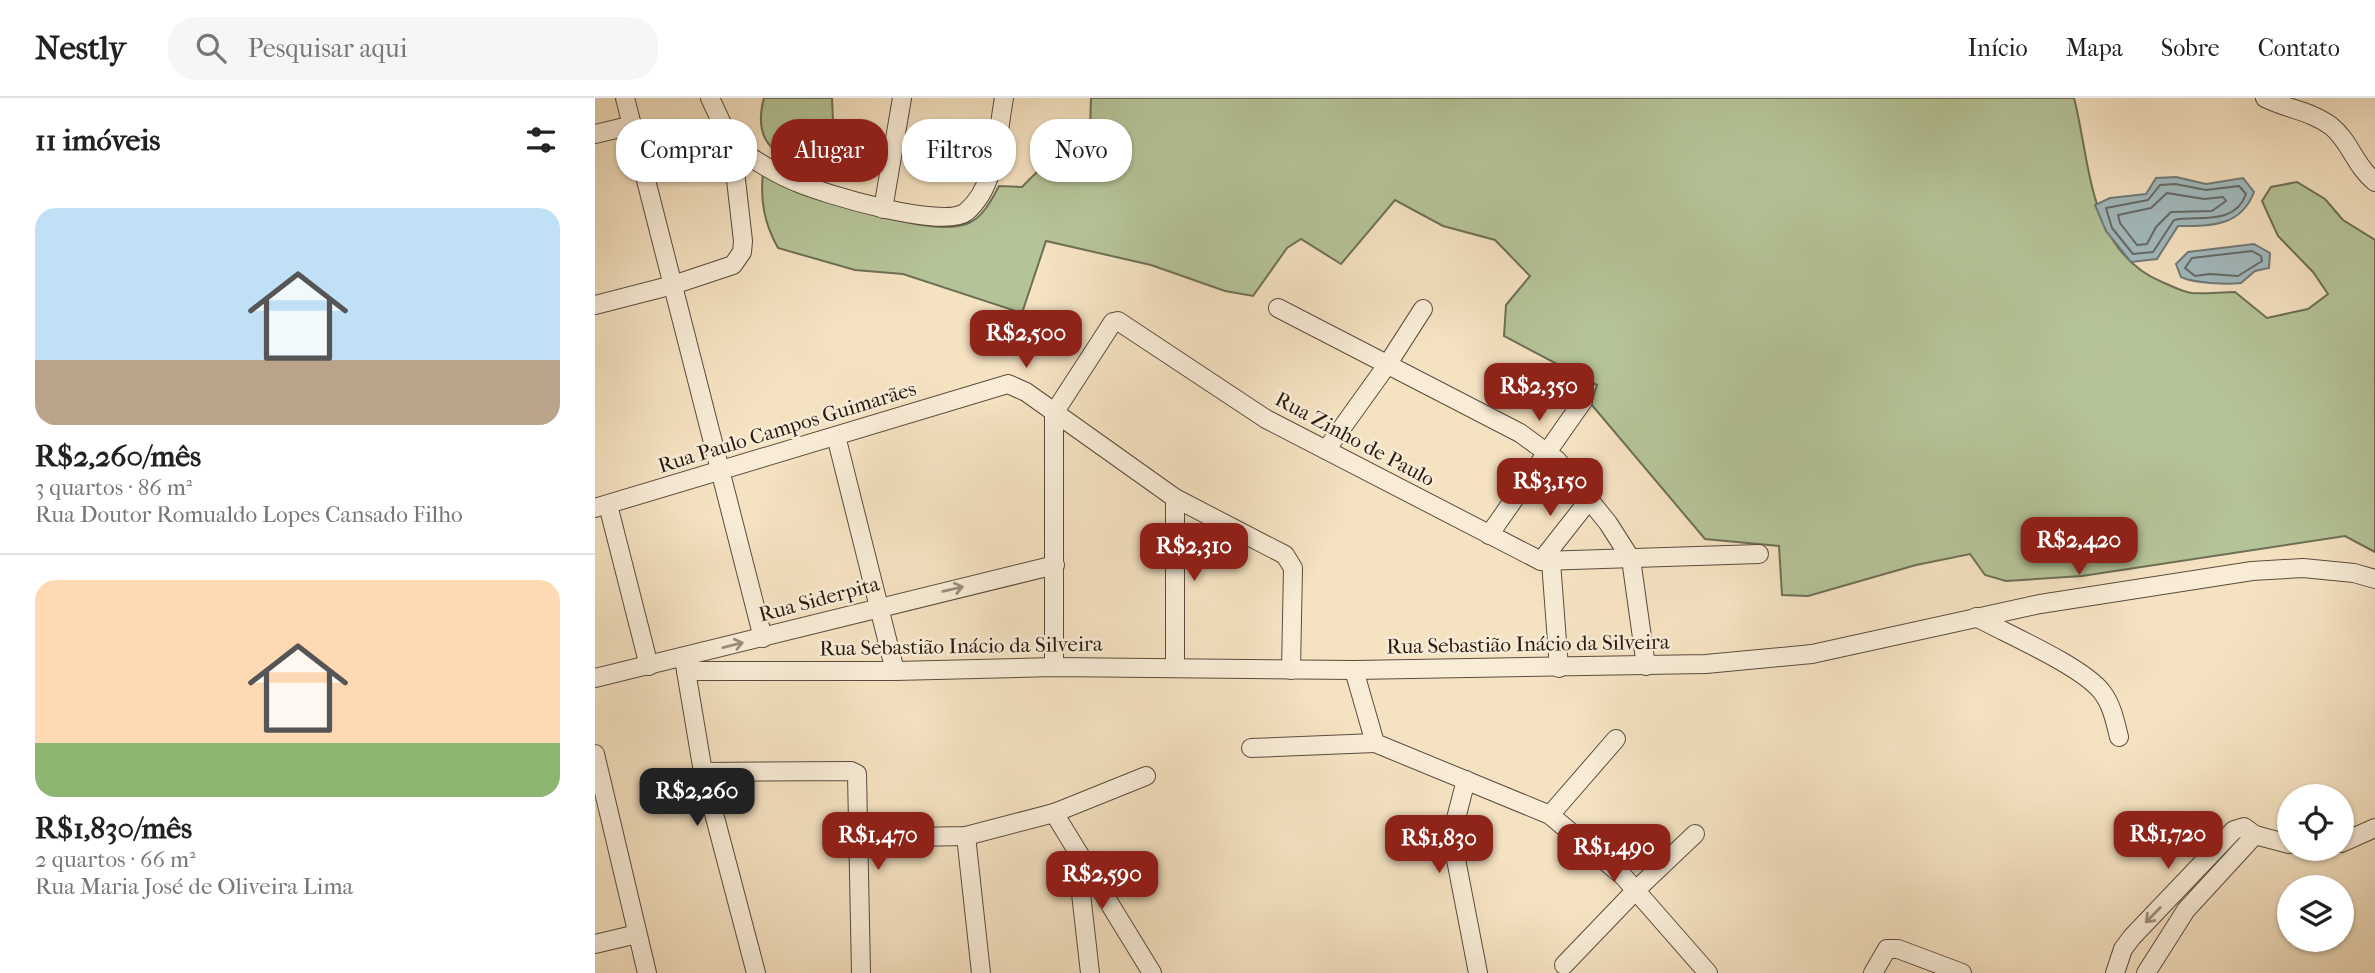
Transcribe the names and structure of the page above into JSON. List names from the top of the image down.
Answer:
{
  "streets": {
    "street": [
      "Rua Paulo Campos Guimarães",
      "Rua Zinho de Paulo",
      "Rua Siderpita",
      "Rua Sebastião Inácio da Silveira"
    ]
  },
  "crossings": [
    ["Rua Paulo Campos Guimarães", "Rua Zinho de Paulo"],
    ["Rua Paulo Campos Guimarães", "Rua Sebastião Inácio da Silveira"],
    ["Rua Siderpita", "Rua Sebastião Inácio da Silveira"]
  ],
  "one_way": ["Rua Siderpita"],
  "page": {
    "header": "Nestly",
    "search": "Pesquisar aqui",
    "nav": [
      "Início",
      "Mapa",
      "Sobre",
      "Contato"
    ],
    "heading": "11 imóveis",
    "chip": [
      "Comprar",
      "Alugar",
      "Filtros",
      "Novo"
    ],
    "list": [
      {
        "name": "R$2,260/mês",
        "note": "3 quartos · 86 m² · Rua Doutor Romualdo Lopes Cansado Filho"
      },
      {
        "name": "R$1,830/mês",
        "note": "2 quartos · 66 m² · Rua Maria José de Oliveira Lima"
      }
    ],
    "price": [
      "R$2,500",
      "R$2,350",
      "R$3,150",
      "R$2,420",
      "R$2,310",
      "R$2,260",
      "R$1,720",
      "R$1,470",
      "R$1,830",
      "R$1,490",
      "R$2,590"
    ]
  }
}
